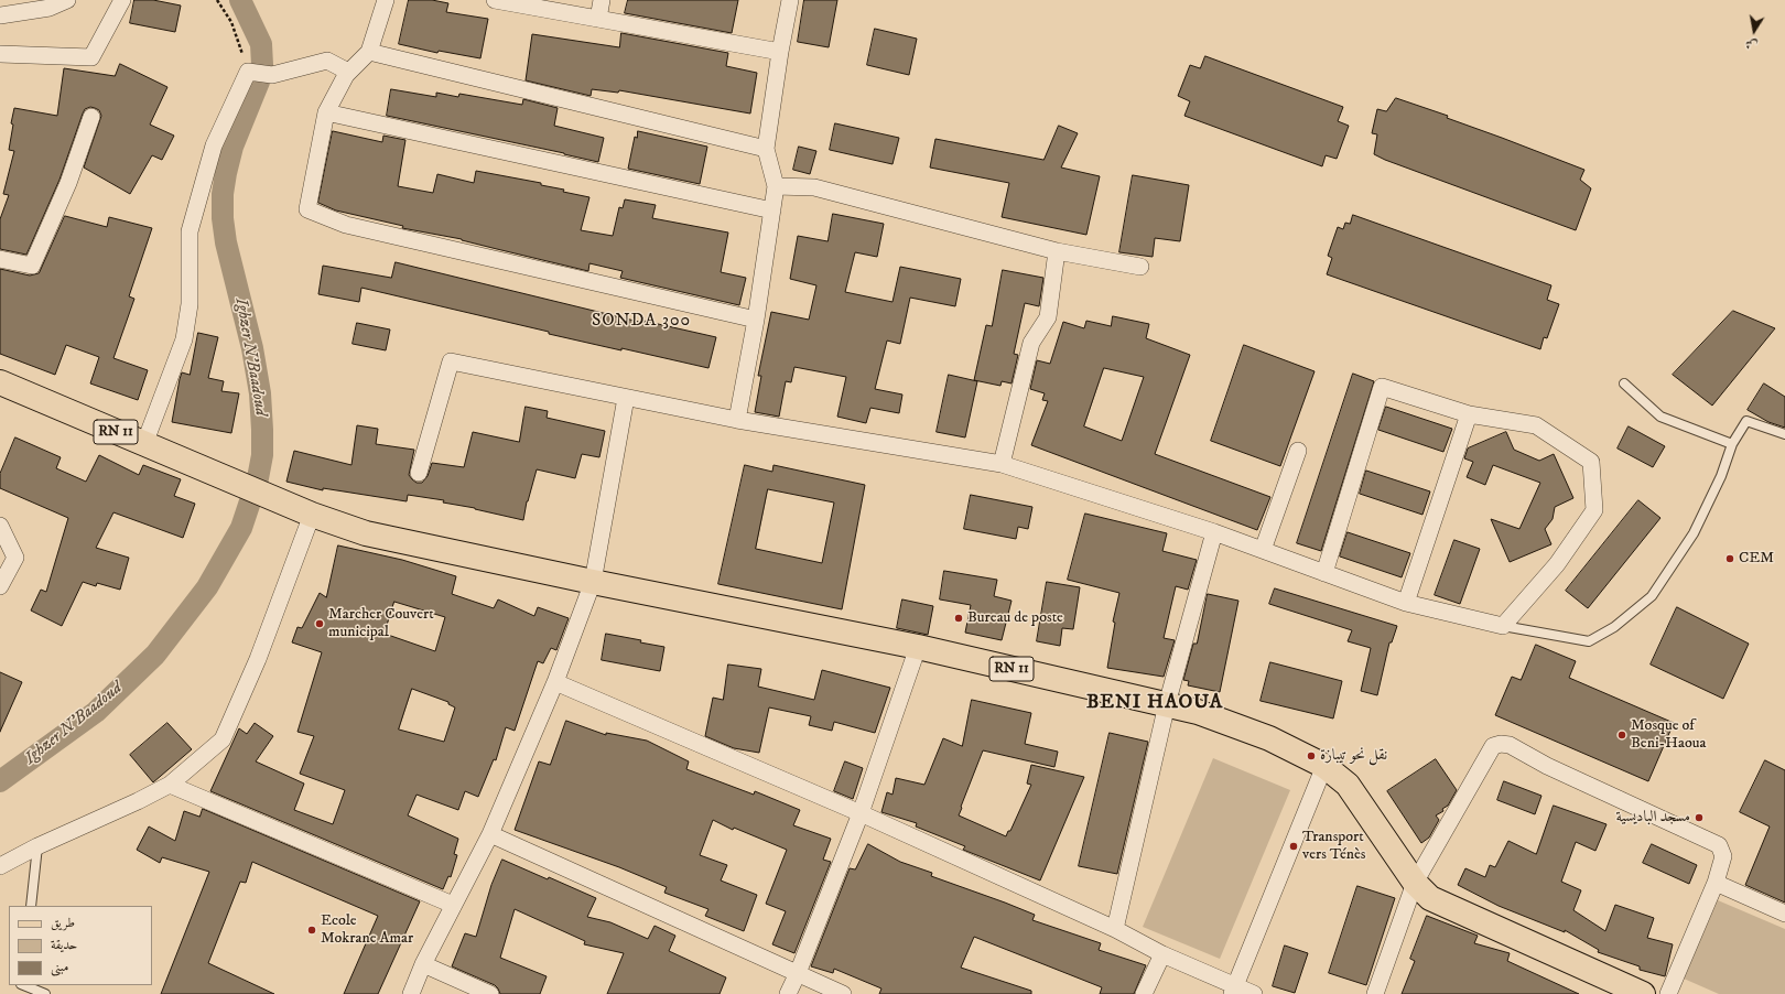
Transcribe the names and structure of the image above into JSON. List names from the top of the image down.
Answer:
{
  "streets": {
    "main road": ["RN 11"]
  },
  "districts": ["SONDA 300", "BENI HAOUA"],
  "water": ["Ighzer N'Baadoud"],
  "places": [
    "CEM",
    "Bureau de poste",
    "Marcher Couvert municipal",
    "Mosque of Beni-Haoua",
    "نقل نحو تيبازة",
    "مسجد الباديسية",
    "Transport vers Ténès",
    "Ecole Mokrane Amar"
  ],
  "legend": ["طريق", "حديقة", "مبنى"],
  "north": "bottom"
}
